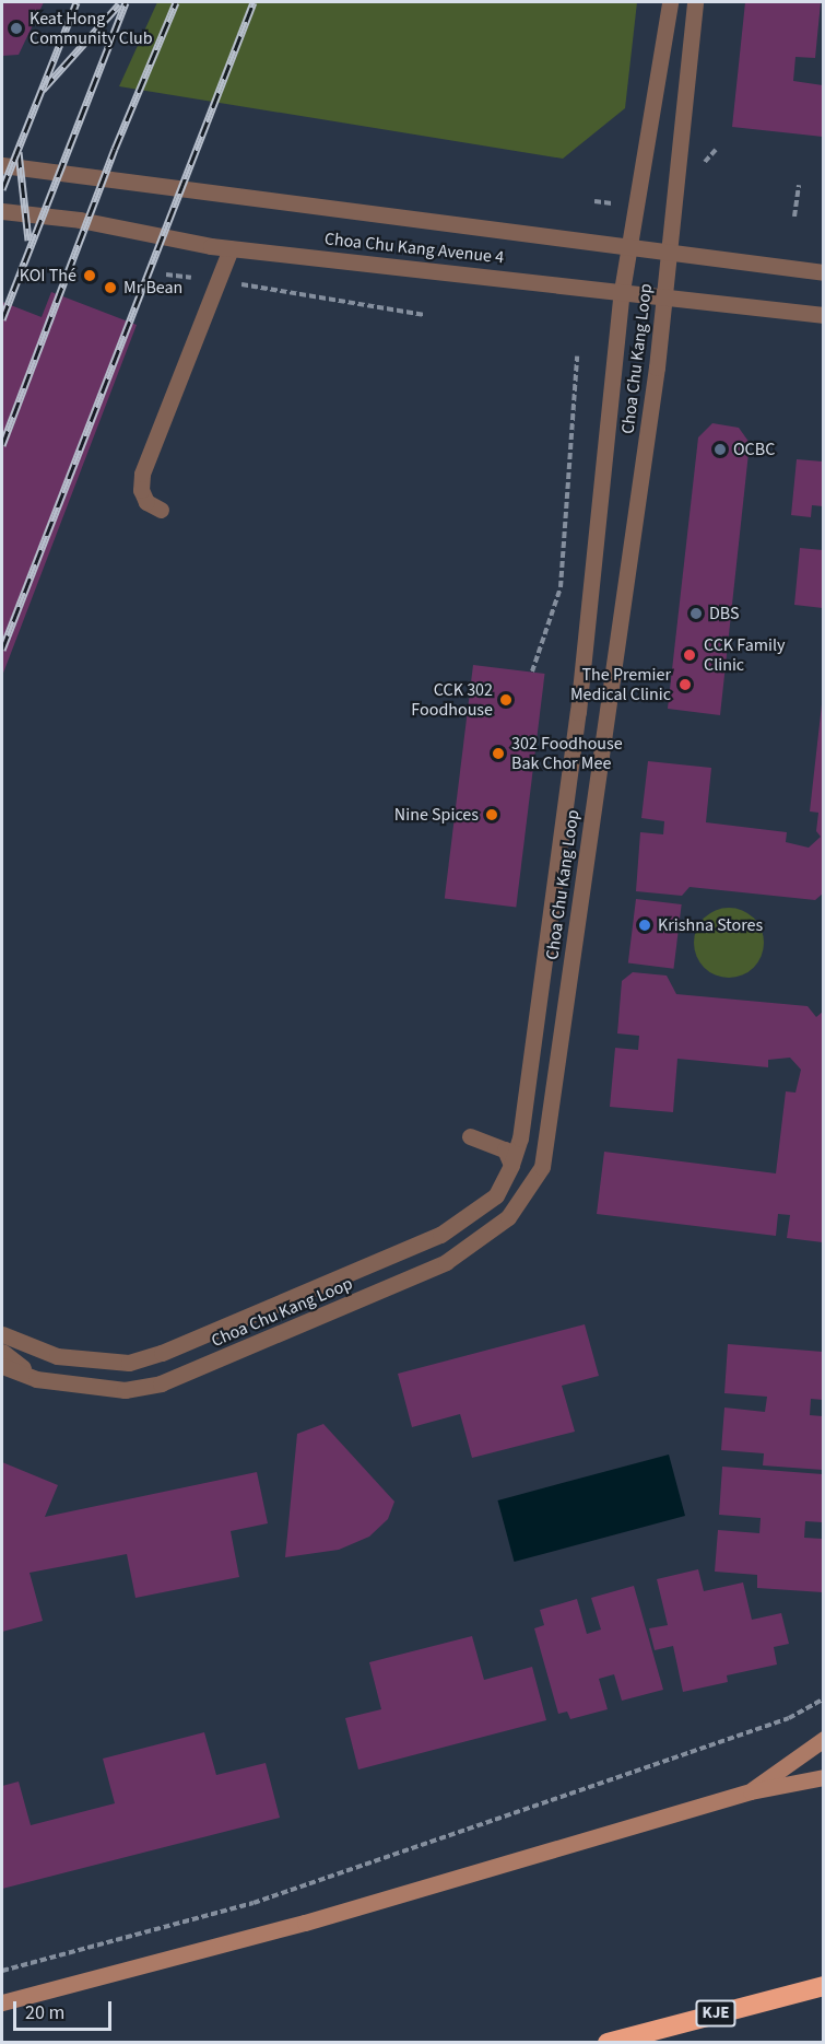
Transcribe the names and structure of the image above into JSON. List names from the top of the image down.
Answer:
{
  "streets": {
    "highway": ["KJE"],
    "street": ["Choa Chu Kang Avenue 4", "Choa Chu Kang Loop"]
  },
  "crossings": [
    ["Choa Chu Kang Avenue 4", "Choa Chu Kang Loop"]
  ],
  "places": [
    "Keat Hong Community Club",
    "KOI Thé",
    "Mr Bean",
    "OCBC",
    "DBS",
    "CCK Family Clinic",
    "The Premier Medical Clinic",
    "CCK 302 Foodhouse",
    "302 Foodhouse Bak Chor Mee",
    "Nine Spices",
    "Krishna Stores"
  ],
  "scale_bar": "20 m"
}
